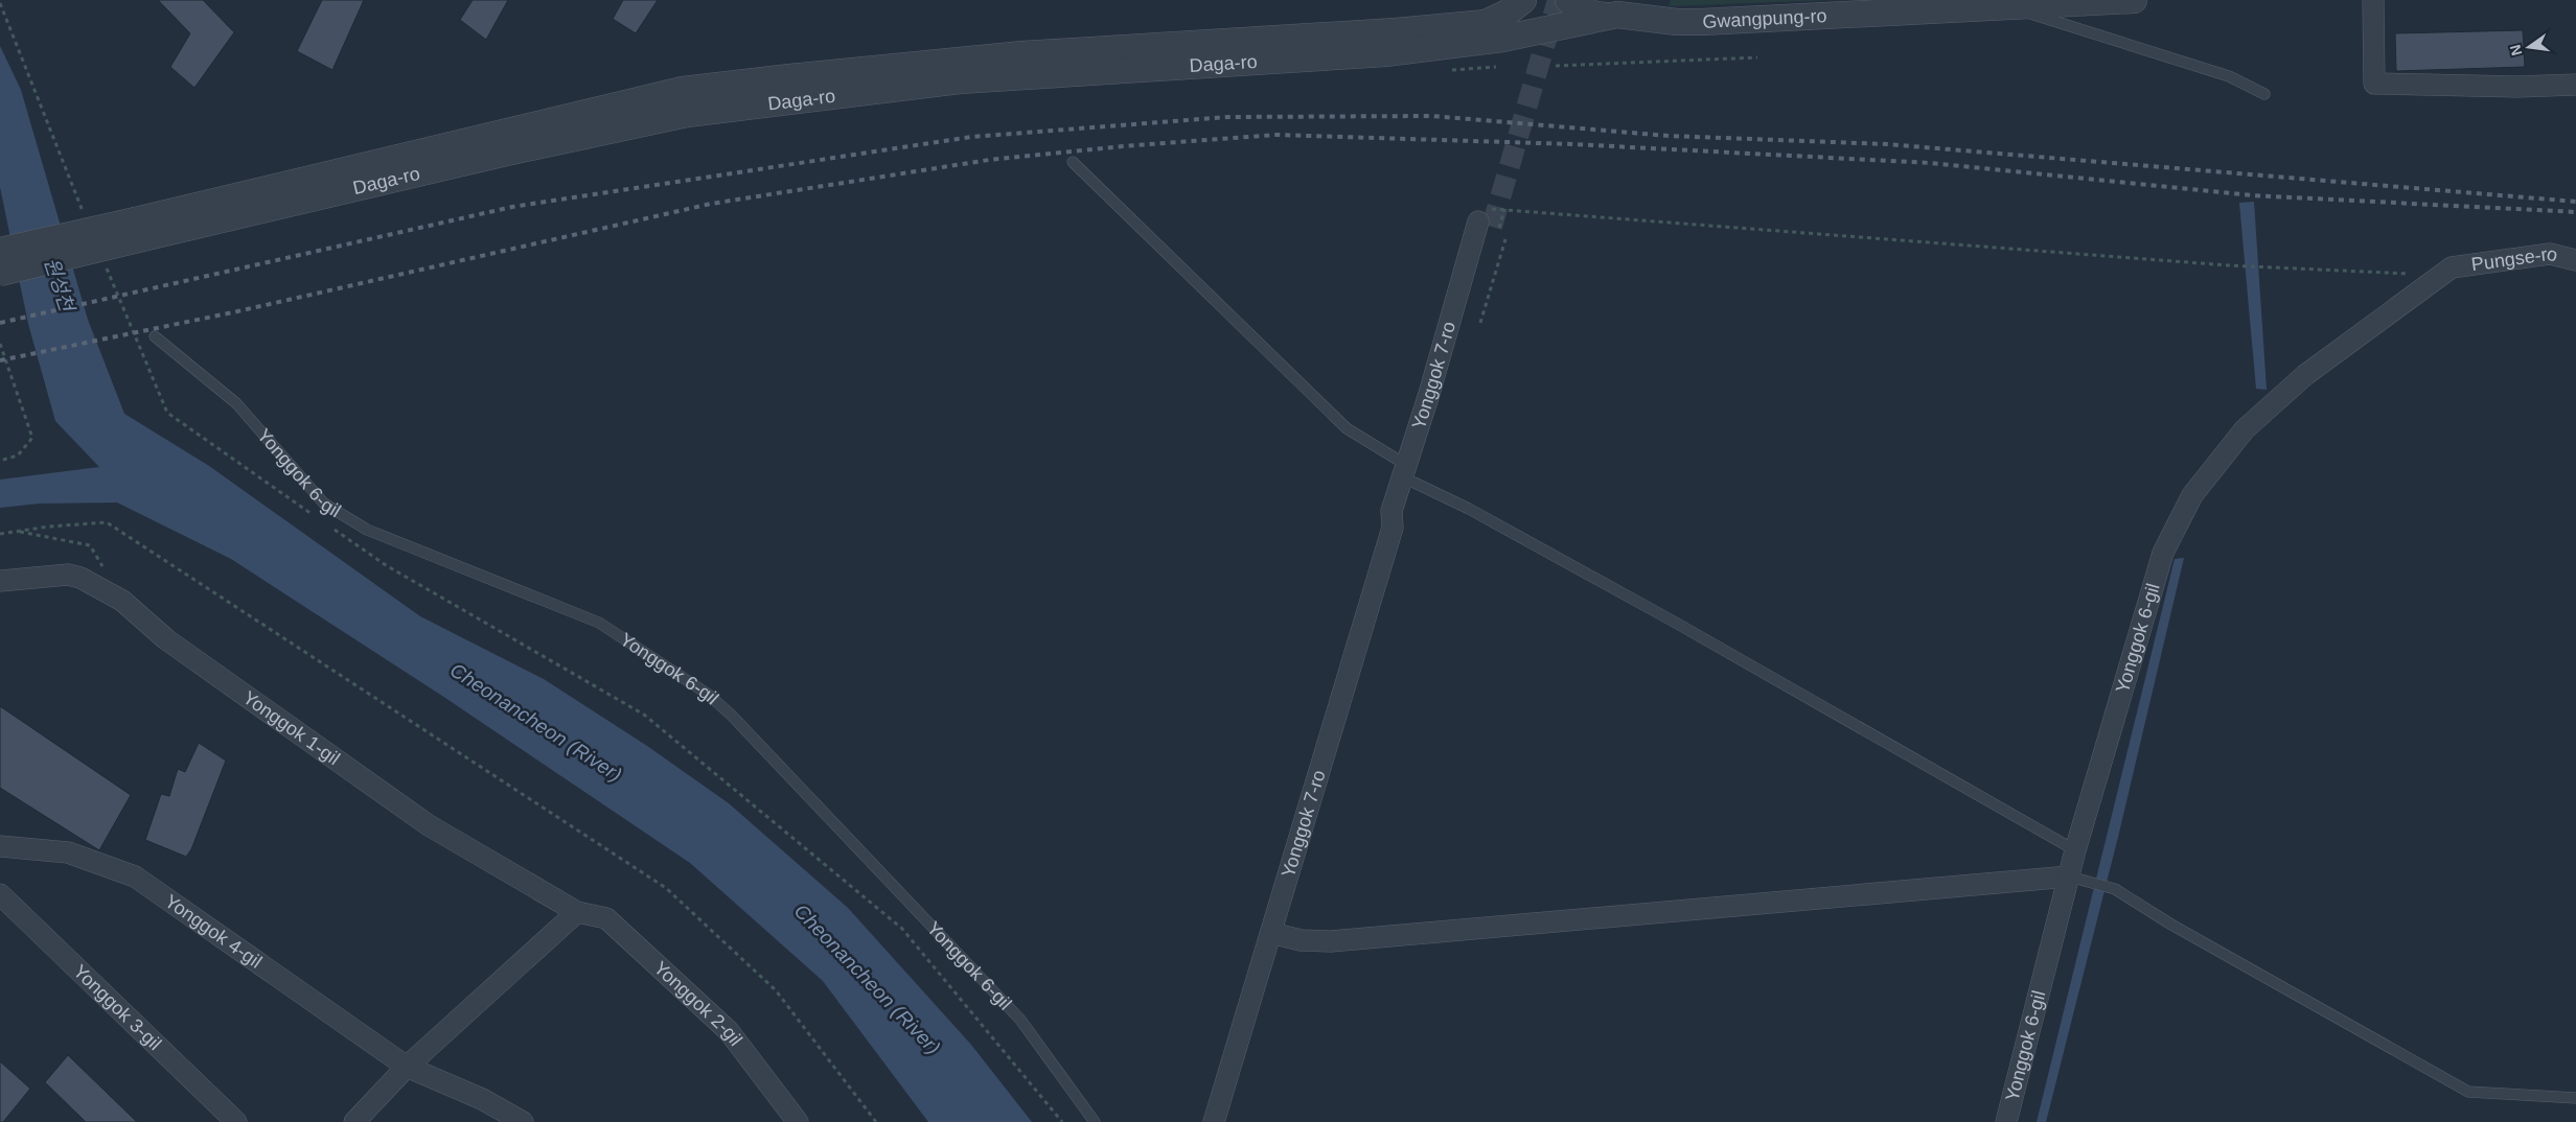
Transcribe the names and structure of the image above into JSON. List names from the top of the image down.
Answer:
{
  "streets": {
    "street": [
      "Gwangpung-ro",
      "Daga-ro",
      "Pungse-ro",
      "Yonggok 7-ro",
      "Yonggok 6-gil",
      "Yonggok 1-gil",
      "Yonggok 4-gil",
      "Yonggok 2-gil",
      "Yonggok 3-gil"
    ]
  },
  "crossings": [
    ["Gwangpung-ro", "Daga-ro"],
    ["Pungse-ro", "Yonggok 6-gil"],
    ["Yonggok 1-gil", "Yonggok 2-gil"]
  ],
  "water": ["원성천", "Cheonancheon (River)"],
  "north": "left"
}
